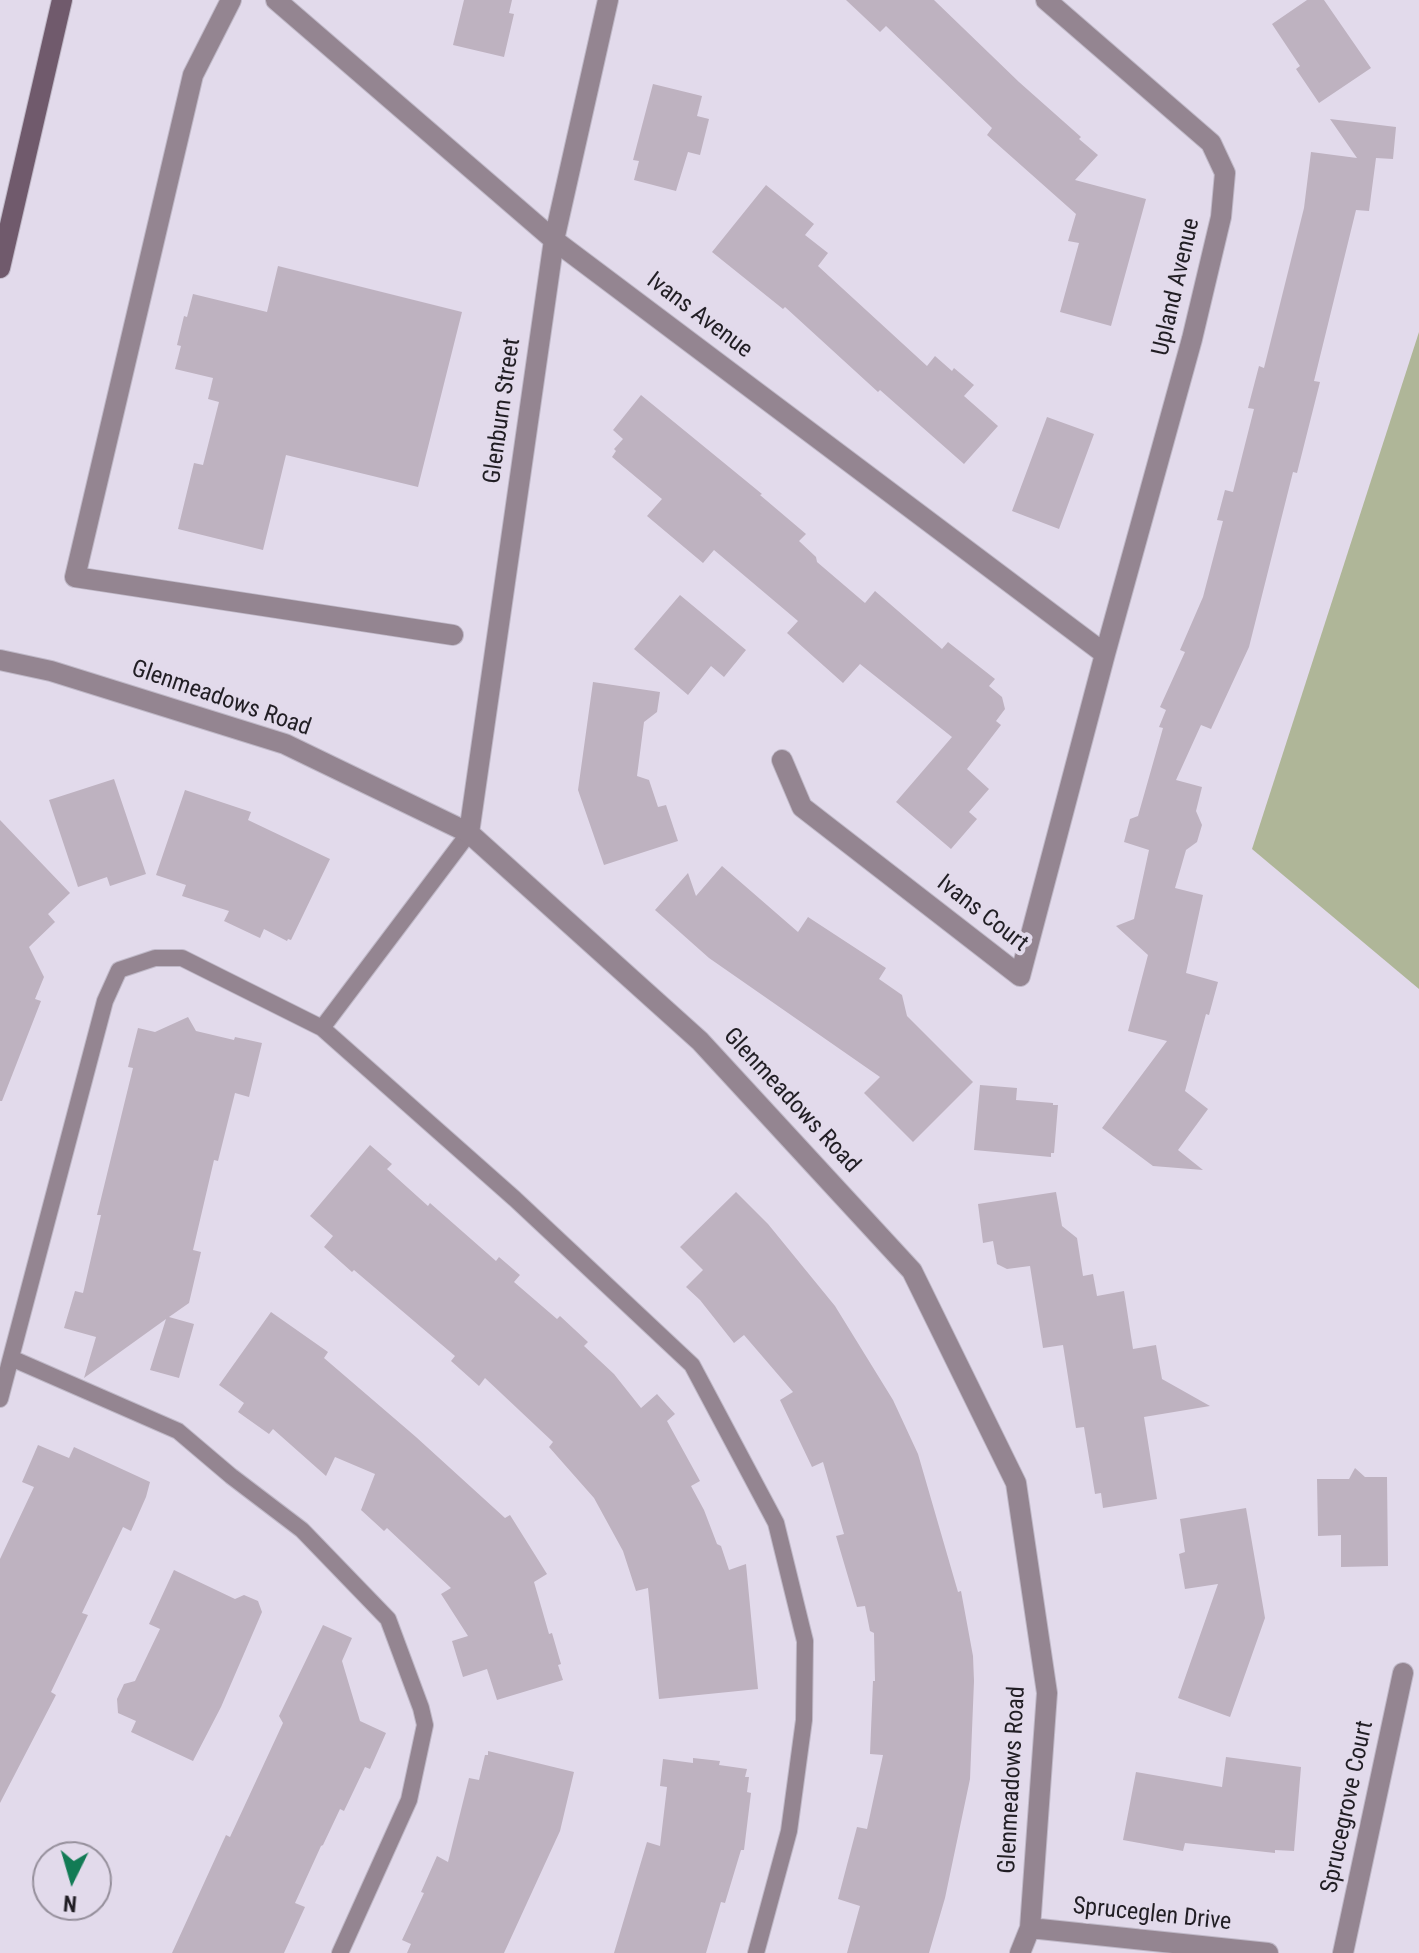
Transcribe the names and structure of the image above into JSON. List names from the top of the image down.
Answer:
{
  "streets": {
    "street": [
      "Upland Avenue",
      "Ivans Avenue",
      "Glenburn Street",
      "Glenmeadows Road",
      "Ivans Court",
      "Sprucegrove Court",
      "Spruceglen Drive"
    ]
  },
  "crossings": [
    ["Upland Avenue", "Ivans Avenue"],
    ["Upland Avenue", "Ivans Court"],
    ["Ivans Avenue", "Glenburn Street"],
    ["Ivans Avenue", "Ivans Court"],
    ["Glenburn Street", "Glenmeadows Road"],
    ["Glenmeadows Road", "Spruceglen Drive"]
  ],
  "north": "bottom"
}
